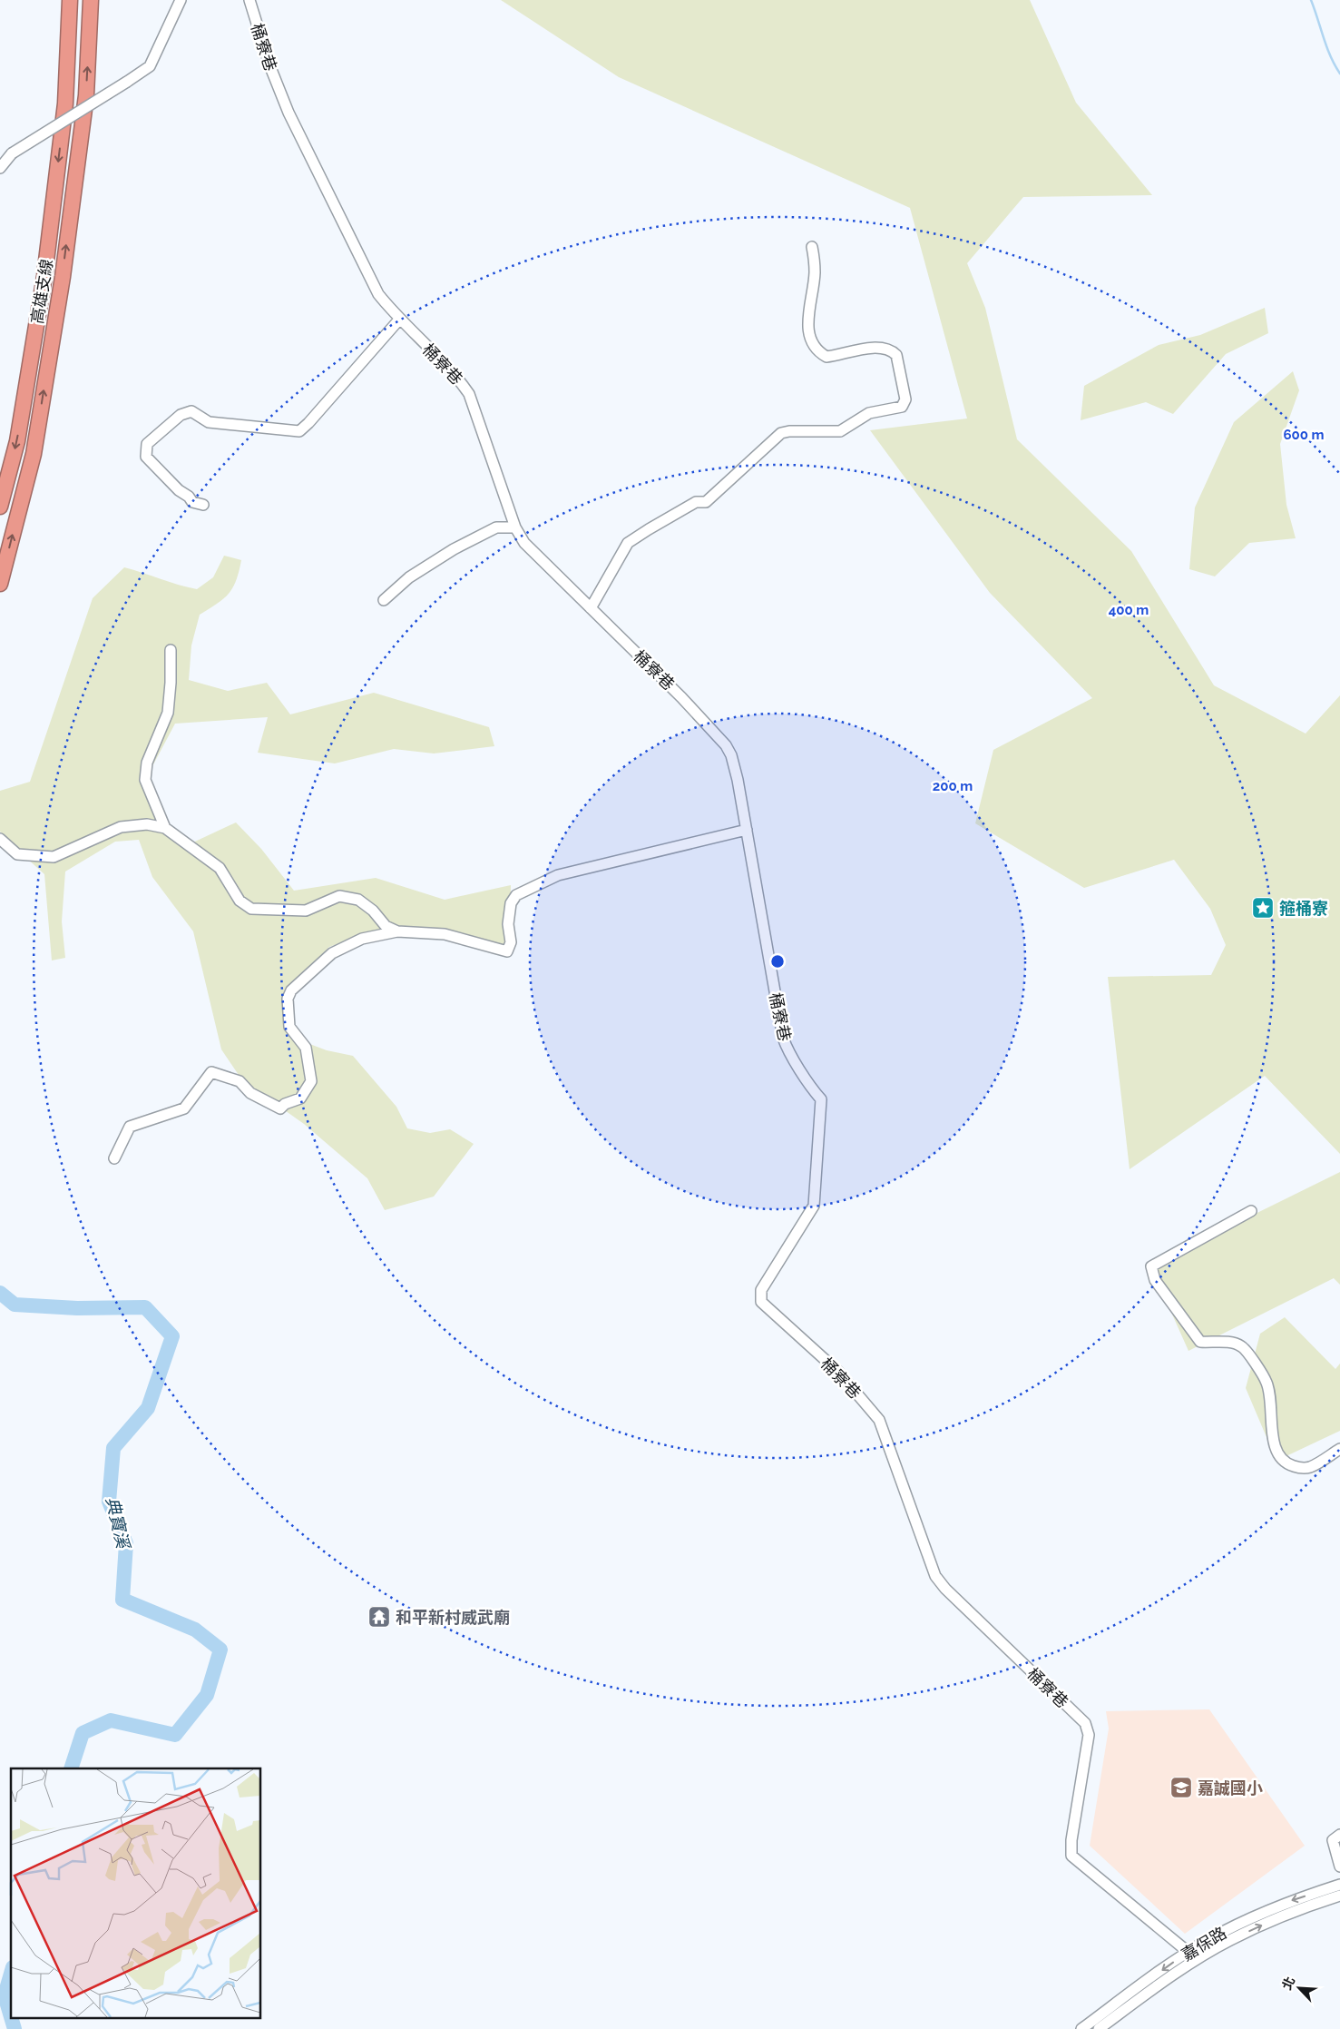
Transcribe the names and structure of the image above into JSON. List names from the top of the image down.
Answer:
{
  "streets": {
    "highway": ["高雄支線"],
    "street": ["桶寮巷", "嘉保路"]
  },
  "crossings": [
    ["桶寮巷", "嘉保路"]
  ],
  "water": ["典寶溪"],
  "places": {
    "place": ["箍桶寮"],
    "temple": ["和平新村威武廟"],
    "school or university": ["嘉誠國小"]
  },
  "north": "top left",
  "rings": ["600 m", "400 m", "200 m"]
}
